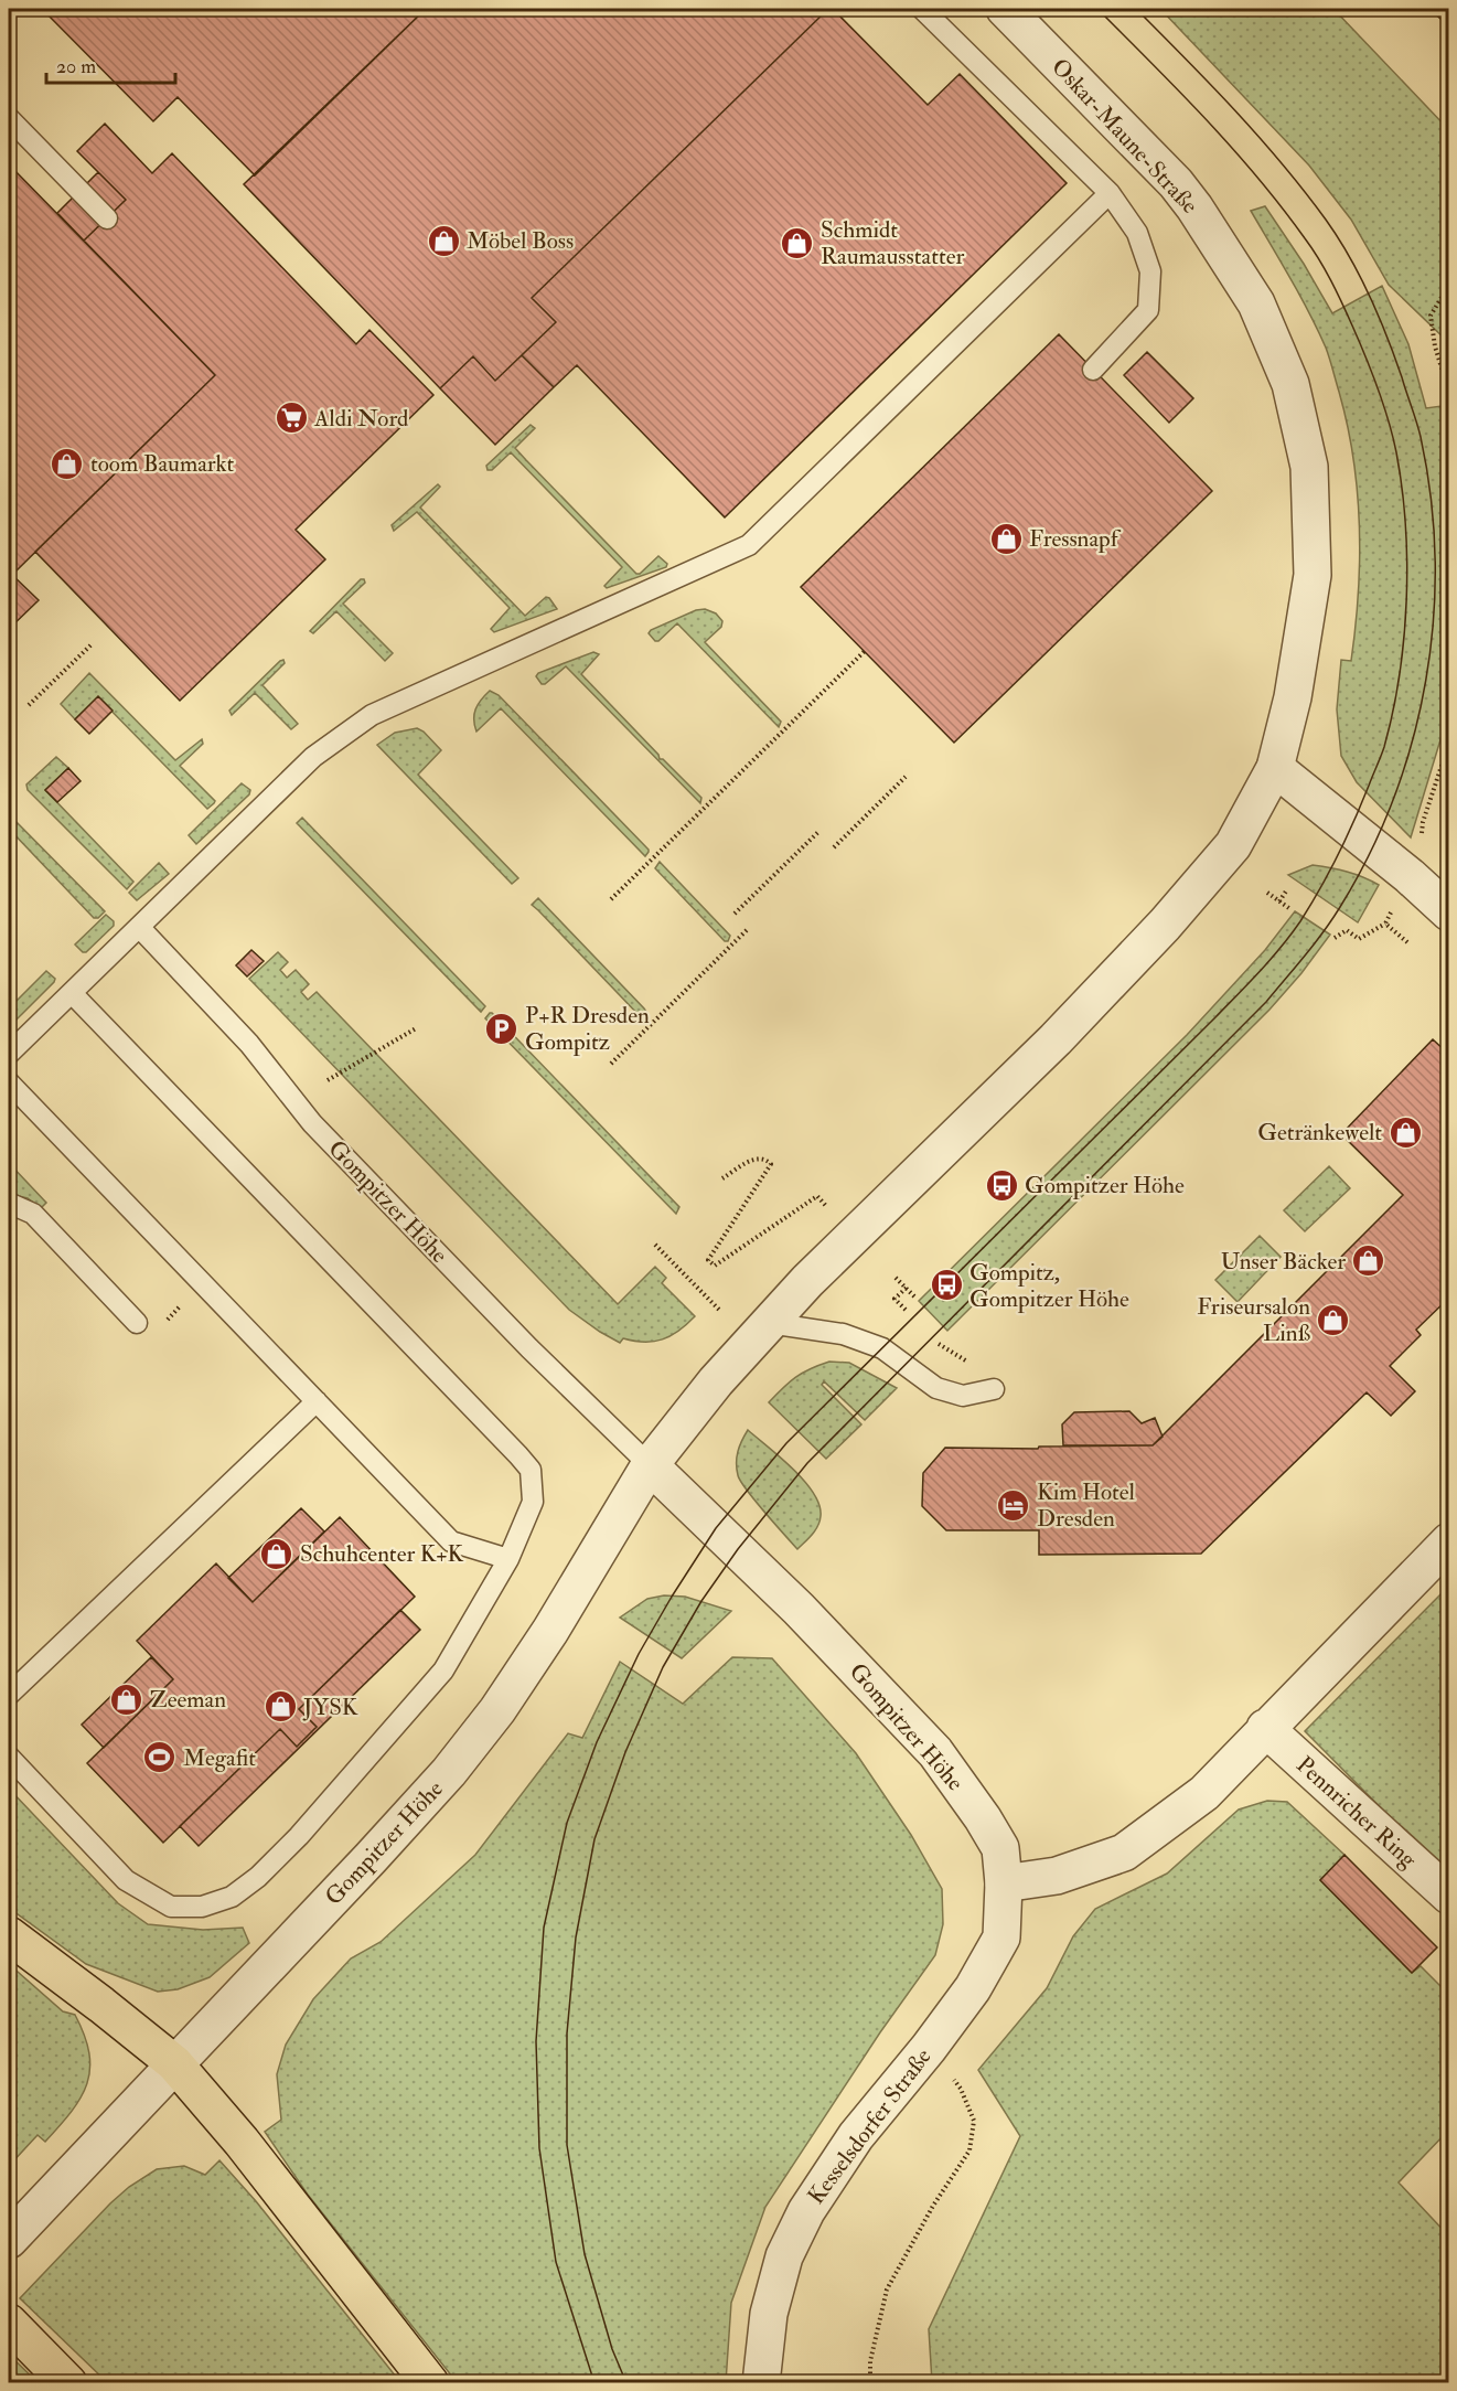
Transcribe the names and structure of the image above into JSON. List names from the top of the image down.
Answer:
{
  "streets": {
    "street": [
      "Oskar-Maune-Straße",
      "Gompitzer Höhe",
      "Pennricher Ring",
      "Kesselsdorfer Straße"
    ]
  },
  "crossings": [
    ["Oskar-Maune-Straße", "Gompitzer Höhe"],
    ["Gompitzer Höhe", "Kesselsdorfer Straße"]
  ],
  "places": {
    "shop": [
      "Möbel Boss",
      "Schmidt Raumausstatter",
      "toom Baumarkt",
      "Fressnapf",
      "Getränkewelt",
      "Unser Bäcker",
      "Friseursalon Linß",
      "Schuhcenter K+K",
      "Zeeman",
      "JYSK"
    ],
    "supermarket": ["Aldi Nord"],
    "parking": ["P+R Dresden Gompitz"],
    "bus stop": ["Gompitzer Höhe", "Gompitz, Gompitzer Höhe"],
    "hotel": ["Kim Hotel Dresden"],
    "sports": ["Megafit"]
  },
  "scale_bar": "20 m"
}
